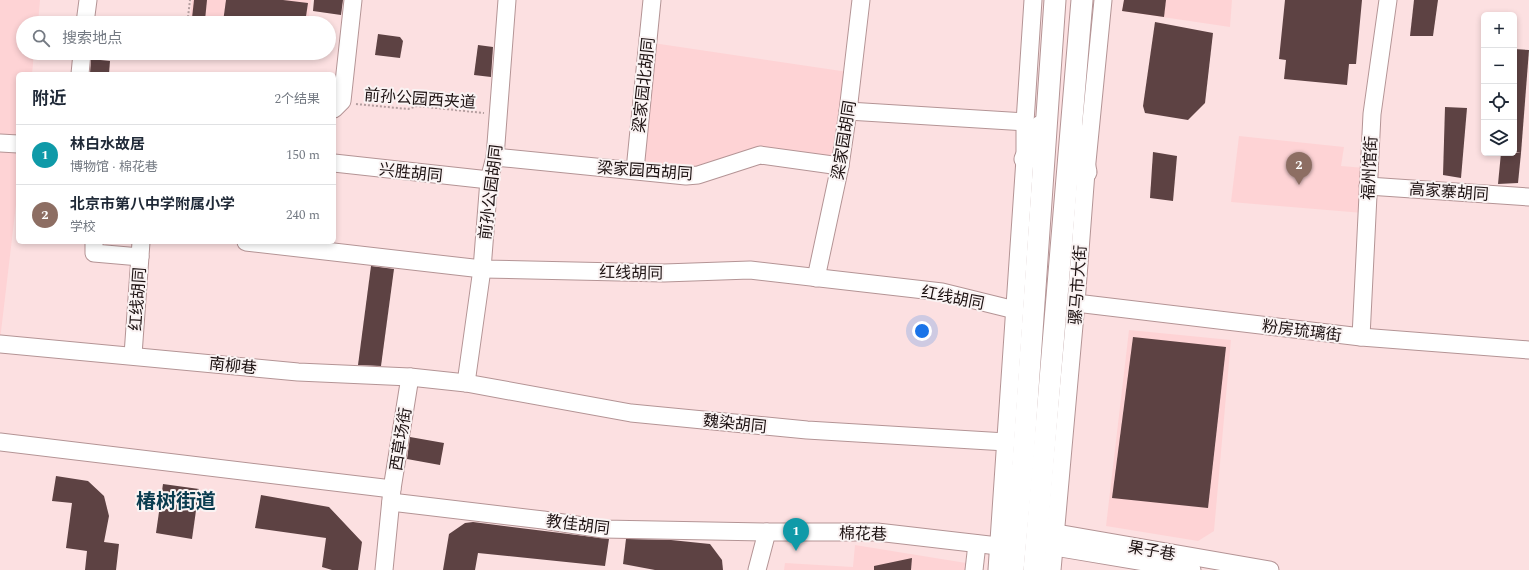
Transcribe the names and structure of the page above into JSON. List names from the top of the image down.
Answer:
{
  "streets": {
    "main road": ["骡马市大街"],
    "street": [
      "梁家园北胡同",
      "梁家园胡同",
      "福州馆街",
      "梁家园西胡同",
      "兴胜胡同",
      "高家寨胡同",
      "前孙公园胡同",
      "红线胡同",
      "粉房琉璃街",
      "南柳巷",
      "魏染胡同",
      "西草场街",
      "教佳胡同",
      "棉花巷",
      "果子巷"
    ],
    "path": ["前孙公园西夹道"]
  },
  "crossings": [
    ["梁家园北胡同", "梁家园西胡同"],
    ["前孙公园西夹道", "前孙公园胡同"],
    ["梁家园胡同", "梁家园西胡同"],
    ["梁家园胡同", "红线胡同"],
    ["福州馆街", "高家寨胡同"],
    ["福州馆街", "粉房琉璃街"],
    ["梁家园西胡同", "前孙公园胡同"],
    ["兴胜胡同", "前孙公园胡同"],
    ["前孙公园胡同", "红线胡同"],
    ["前孙公园胡同", "南柳巷"],
    ["前孙公园胡同", "魏染胡同"],
    ["红线胡同", "南柳巷"],
    ["骡马市大街", "粉房琉璃街"],
    ["骡马市大街", "果子巷"],
    ["南柳巷", "魏染胡同"],
    ["南柳巷", "西草场街"],
    ["西草场街", "教佳胡同"],
    ["教佳胡同", "棉花巷"]
  ],
  "districts": ["椿树街道"],
  "page": {
    "map_buttons": ["+", "−"],
    "search": "搜索地点",
    "heading": ["附近", "2个结果"],
    "list": [
      {
        "mark": "1",
        "name": "林白水故居",
        "note": "博物馆 · 棉花巷",
        "value": "150 m"
      },
      {
        "mark": "2",
        "name": "北京市第八中学附属小学",
        "note": "学校",
        "value": "240 m"
      }
    ],
    "pins": ["2", "1"]
  }
}
